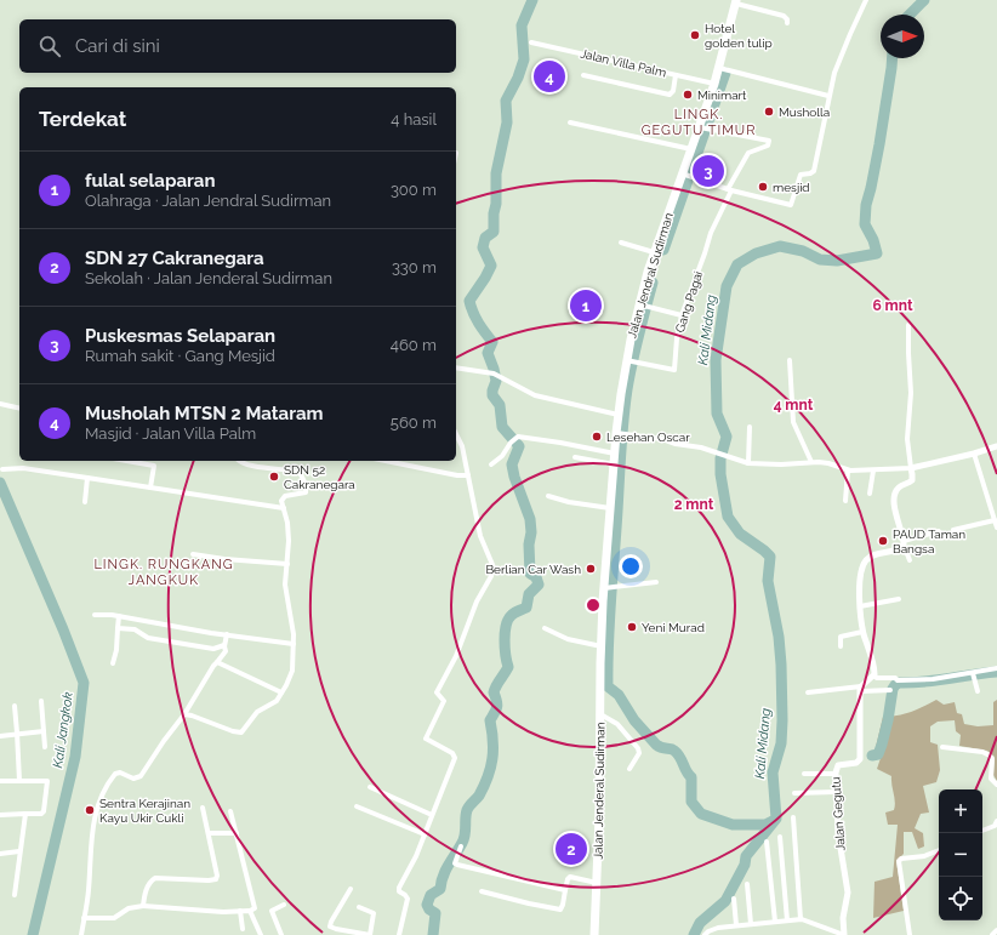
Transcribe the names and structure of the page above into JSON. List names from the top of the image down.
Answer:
{
  "streets": {
    "highway": ["Jalan Jendral Sudirman", "Jalan Jenderal Sudirman"],
    "street": ["Jalan Villa Palm", "Gang Pagai", "Jalan Gegutu"]
  },
  "crossings": [
    ["Jalan Villa Palm", "Jalan Jendral Sudirman"],
    ["Jalan Jendral Sudirman", "Gang Pagai"],
    ["Jalan Jendral Sudirman", "Jalan Jenderal Sudirman"]
  ],
  "districts": ["LINGK. GEGUTU TIMUR", "LINGK. RUNGKANG JANGKUK"],
  "water": ["Kali Midang", "Kali Jangkok"],
  "places": [
    "Hotel golden tulip",
    "Minimart",
    "Musholla",
    "mesjid",
    "Lesehan Oscar",
    "SDN 52 Cakranegara",
    "PAUD Taman Bangsa",
    "Berlian Car Wash",
    "Yeni Murad",
    "Sentra Kerajinan Kayu Ukir Cukli"
  ],
  "north": "right",
  "page": {
    "search": "Cari di sini",
    "pins": [
      "4",
      "3",
      "1",
      "2"
    ],
    "heading": ["Terdekat", "4 hasil"],
    "list": [
      {
        "mark": "1",
        "name": "fulal selaparan",
        "note": "Olahraga · Jalan Jendral Sudirman",
        "value": "300 m"
      },
      {
        "mark": "2",
        "name": "SDN 27 Cakranegara",
        "note": "Sekolah · Jalan Jenderal Sudirman",
        "value": "330 m"
      },
      {
        "mark": "3",
        "name": "Puskesmas Selaparan",
        "note": "Rumah sakit · Gang Mesjid",
        "value": "460 m"
      },
      {
        "mark": "4",
        "name": "Musholah MTSN 2 Mataram",
        "note": "Masjid · Jalan Villa Palm",
        "value": "560 m"
      }
    ],
    "map_buttons": ["+", "−"]
  },
  "rings": ["6 mnt", "4 mnt", "2 mnt"]
}
